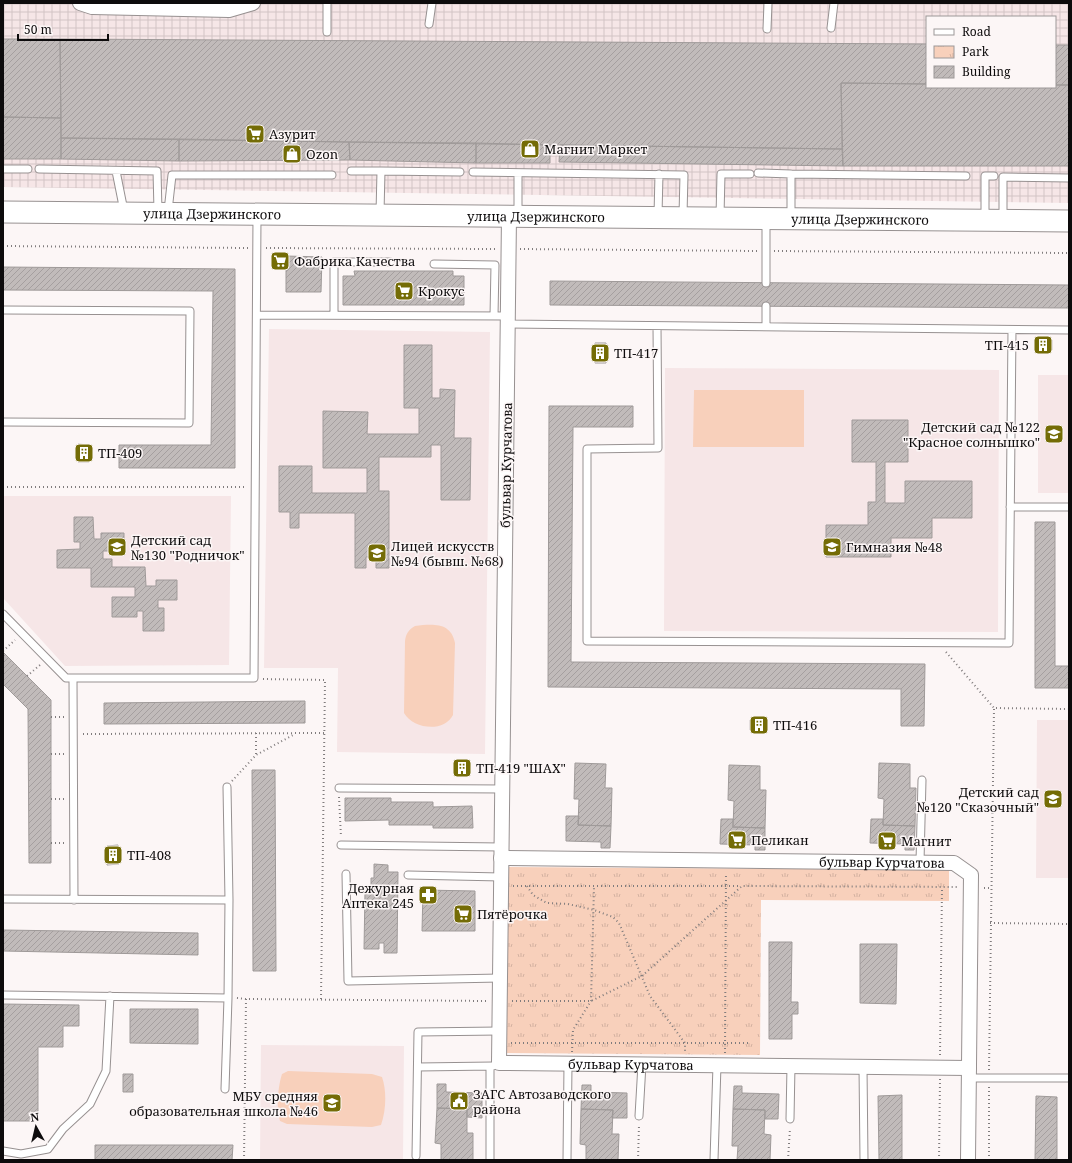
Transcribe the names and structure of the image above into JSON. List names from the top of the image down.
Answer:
{
  "streets": {
    "main road": ["улица Дзержинского"],
    "street": ["бульвар Курчатова"]
  },
  "crossings": [
    ["улица Дзержинского", "бульвар Курчатова"]
  ],
  "places": {
    "supermarket": [
      "Азурит",
      "Фабрика Качества",
      "Крокус",
      "Пеликан",
      "Магнит",
      "Пятёрочка"
    ],
    "shop": ["Магнит Маркет", "Ozon"],
    "building": [
      "ТП-415",
      "ТП-417",
      "ТП-409",
      "ТП-416",
      "ТП-419 \"ШАХ\"",
      "ТП-408"
    ],
    "school or university": [
      "Детский сад №122 \"Красное солнышко\"",
      "Детский сад №130 \"Родничок\"",
      "Гимназия №48",
      "Лицей искусств №94 (бывш. №68)",
      "Детский сад №120 \"Сказочный\"",
      "МБУ средняя образовательная школа №46"
    ],
    "pharmacy": ["Дежурная Аптека 245"],
    "public building": ["ЗАГС Автозаводского района"]
  },
  "legend": ["Road", "Park", "Building"],
  "scale_bar": "50 m",
  "north": "top"
}
